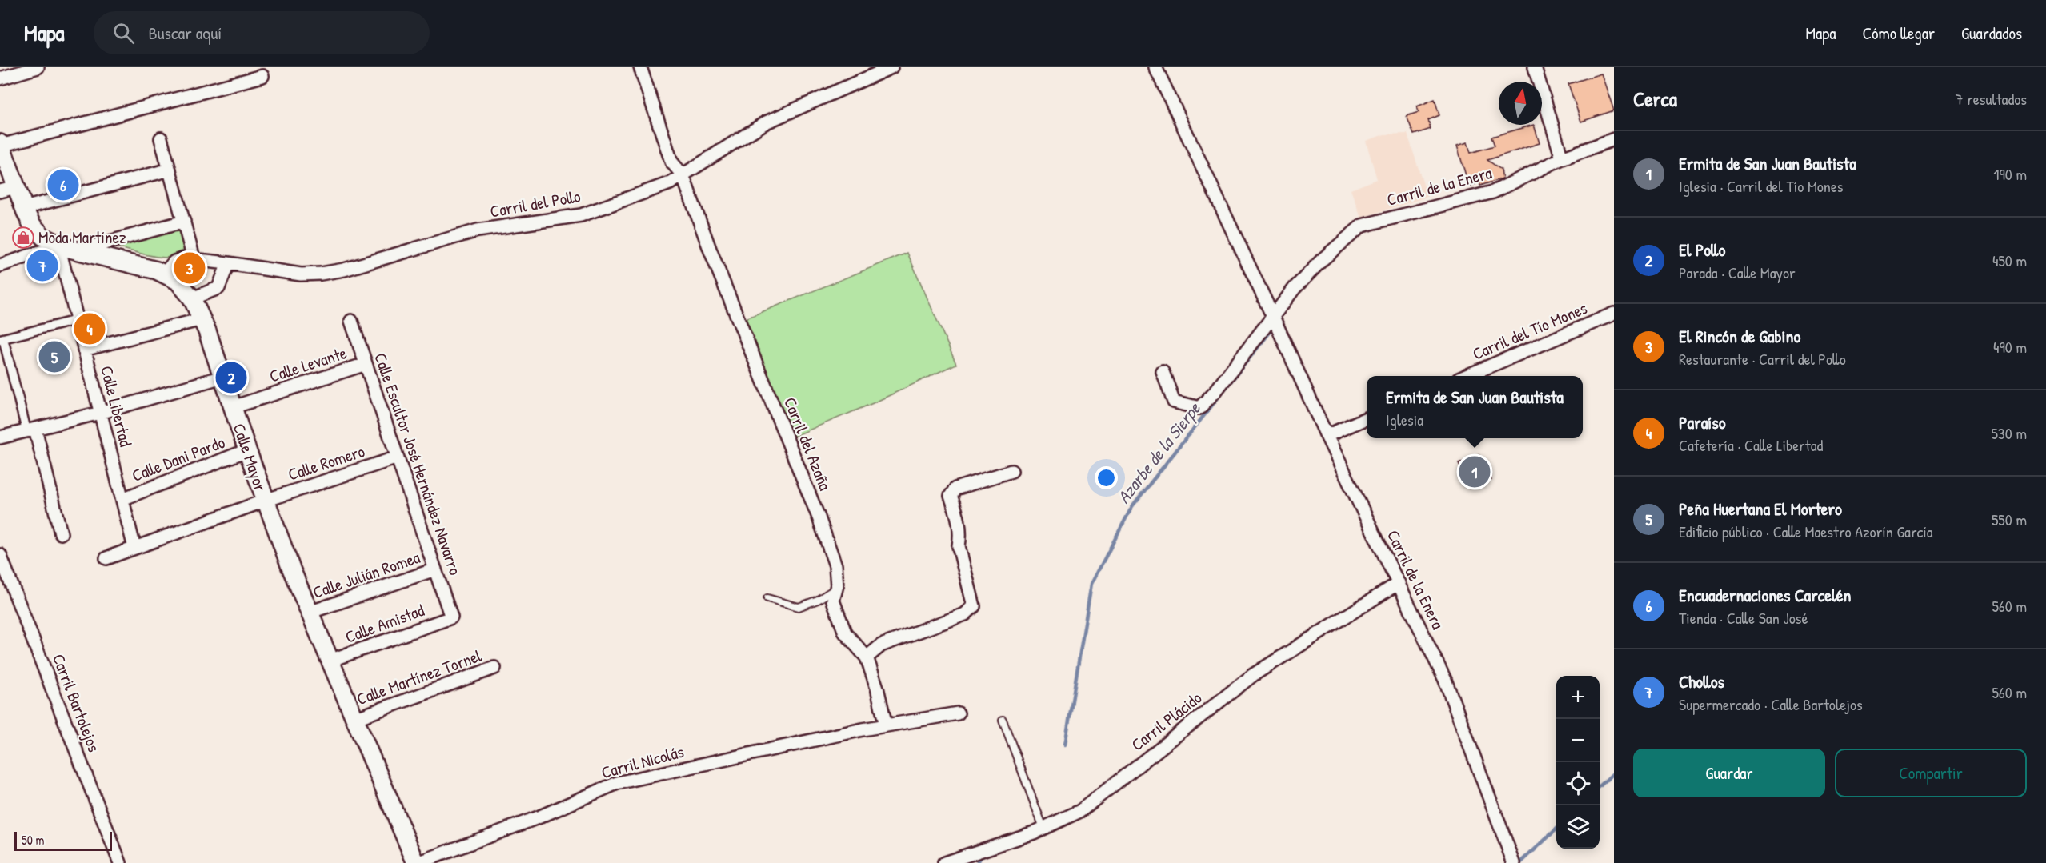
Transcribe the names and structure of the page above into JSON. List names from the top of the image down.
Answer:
{
  "streets": {
    "main road": ["Calle Mayor"],
    "street": [
      "Carril de la Enera",
      "Carril del Pollo",
      "Carril del Tío Mones",
      "Calle Levante",
      "Calle Libertad",
      "Carril del Azaña",
      "Calle Dani Pardo",
      "Calle Romero",
      "Calle Escultor José Hernández Navarro",
      "Calle Julián Romea",
      "Calle Amistad",
      "Calle Martínez Tornel",
      "Carril Bartolejos",
      "Carril Plácido",
      "Carril Nicolás"
    ]
  },
  "crossings": [
    ["Carril de la Enera", "Carril Plácido"],
    ["Carril del Pollo", "Carril del Azaña"],
    ["Carril del Pollo", "Calle Mayor"],
    ["Calle Levante", "Calle Mayor"],
    ["Calle Levante", "Calle Escultor José Hernández Navarro"],
    ["Calle Libertad", "Calle Mayor"],
    ["Calle Libertad", "Calle Dani Pardo"],
    ["Calle Libertad", "Calle Romero"],
    ["Carril del Azaña", "Carril Nicolás"],
    ["Calle Mayor", "Calle Dani Pardo"],
    ["Calle Mayor", "Calle Romero"],
    ["Calle Mayor", "Calle Julián Romea"],
    ["Calle Mayor", "Calle Amistad"],
    ["Calle Mayor", "Calle Martínez Tornel"],
    ["Calle Mayor", "Carril Nicolás"],
    ["Calle Romero", "Calle Escultor José Hernández Navarro"],
    ["Calle Escultor José Hernández Navarro", "Calle Julián Romea"],
    ["Calle Escultor José Hernández Navarro", "Calle Amistad"]
  ],
  "water": ["Azarbe de la Sierpe"],
  "places": {
    "shop": ["Moda Martínez"]
  },
  "scale_bar": "50 m",
  "north": "top",
  "page": {
    "header": "Mapa",
    "search": "Buscar aquí",
    "nav": ["Mapa", "Cómo llegar", "Guardados"],
    "heading": ["Cerca", "7 resultados"],
    "list": [
      {
        "mark": "1",
        "name": "Ermita de San Juan Bautista",
        "note": "Iglesia · Carril del Tío Mones",
        "value": "190 m"
      },
      {
        "mark": "2",
        "name": "El Pollo",
        "note": "Parada · Calle Mayor",
        "value": "450 m"
      },
      {
        "mark": "3",
        "name": "El Rincón de Gabino",
        "note": "Restaurante · Carril del Pollo",
        "value": "490 m"
      },
      {
        "mark": "4",
        "name": "Paraíso",
        "note": "Cafetería · Calle Libertad",
        "value": "530 m"
      },
      {
        "mark": "5",
        "name": "Peña Huertana El Mortero",
        "note": "Edificio público · Calle Maestro Azorín García",
        "value": "550 m"
      },
      {
        "mark": "6",
        "name": "Encuadernaciones Carcelén",
        "note": "Tienda · Calle San José",
        "value": "560 m"
      },
      {
        "mark": "7",
        "name": "Chollos",
        "note": "Supermercado · Calle Bartolejos",
        "value": "560 m"
      }
    ],
    "pins": [
      "6",
      "7",
      "3",
      "4",
      "5",
      "2",
      "1"
    ],
    "popup": ["Ermita de San Juan Bautista", "Iglesia"],
    "map_buttons": ["+", "−"],
    "buttons": ["Guardar", "Compartir"],
    "scale": "50 m"
  }
}
